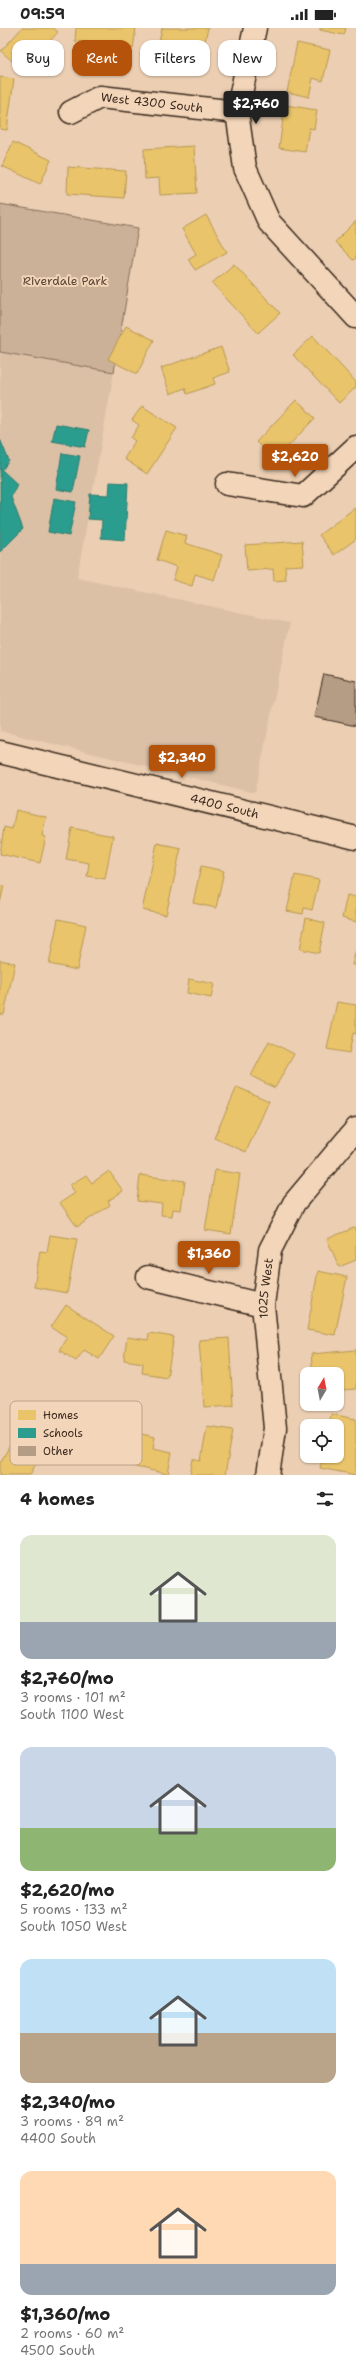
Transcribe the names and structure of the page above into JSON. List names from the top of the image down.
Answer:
{
  "streets": {
    "street": ["West 4300 South", "4400 South", "1025 West"]
  },
  "parks": ["Riverdale Park"],
  "legend": ["Homes", "Schools", "Other"],
  "north": "top",
  "page": {
    "status": "09:59",
    "chip": [
      "Buy",
      "Rent",
      "Filters",
      "New"
    ],
    "price": [
      "$2,760",
      "$2,620",
      "$2,340",
      "$1,360"
    ],
    "heading": "4 homes",
    "list": [
      {
        "name": "$2,760/mo",
        "note": "3 rooms · 101 m² · South 1100 West"
      },
      {
        "name": "$2,620/mo",
        "note": "5 rooms · 133 m² · South 1050 West"
      },
      {
        "name": "$2,340/mo",
        "note": "3 rooms · 89 m² · 4400 South"
      },
      {
        "name": "$1,360/mo",
        "note": "2 rooms · 60 m² · 4500 South"
      }
    ]
  }
}
